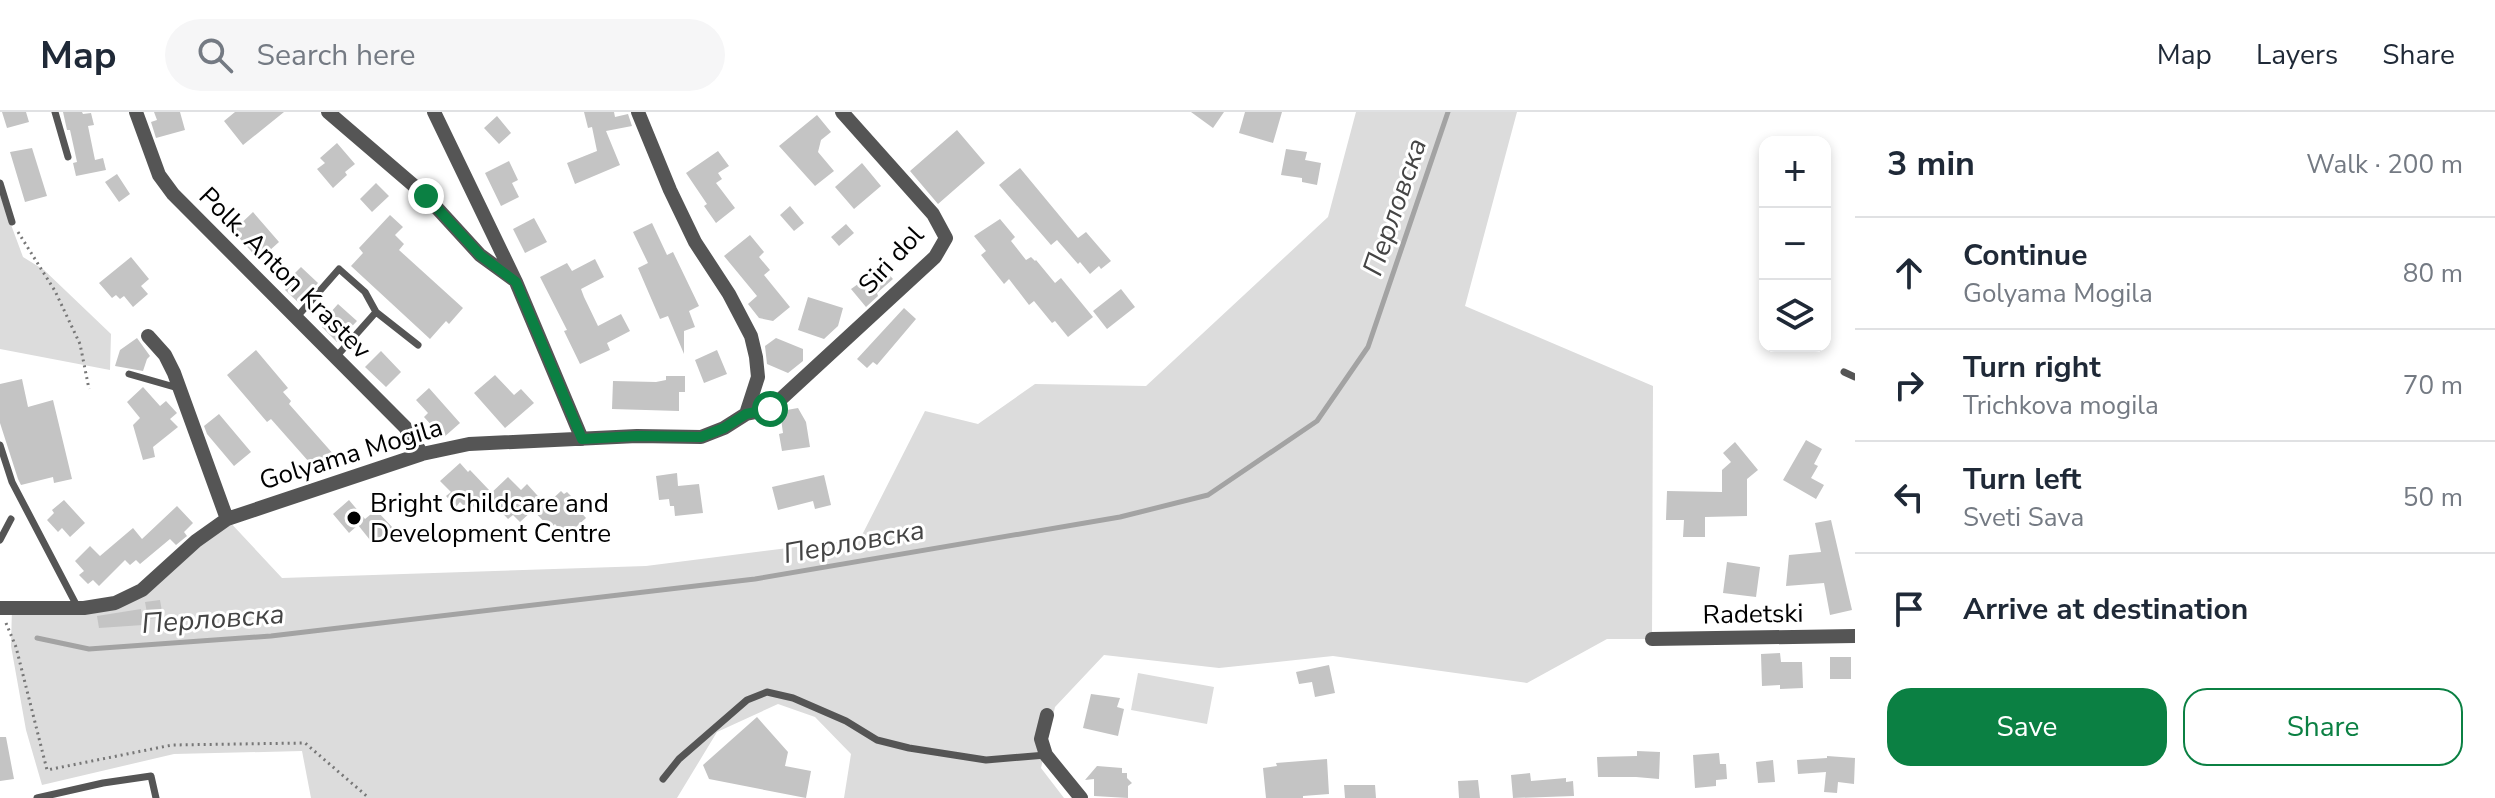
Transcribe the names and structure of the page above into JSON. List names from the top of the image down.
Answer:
{
  "streets": {
    "street": [
      "Siri dol",
      "Polk. Anton Krastev",
      "Golyama Mogila",
      "Radetski"
    ]
  },
  "crossings": [
    ["Siri dol", "Golyama Mogila"],
    ["Polk. Anton Krastev", "Golyama Mogila"]
  ],
  "water": ["Перловска"],
  "places": ["Bright Childcare and Development Centre"],
  "page": {
    "header": "Map",
    "search": "Search here",
    "nav": ["Map", "Layers", "Share"],
    "heading": ["3 min", "Walk · 200 m"],
    "map_buttons": ["+", "−"],
    "list": [
      ["Continue", "Golyama Mogila", "80 m"],
      ["Turn right", "Trichkova mogila", "70 m"],
      ["Turn left", "Sveti Sava", "50 m"],
      "Arrive at destination"
    ],
    "buttons": ["Save", "Share"]
  }
}
